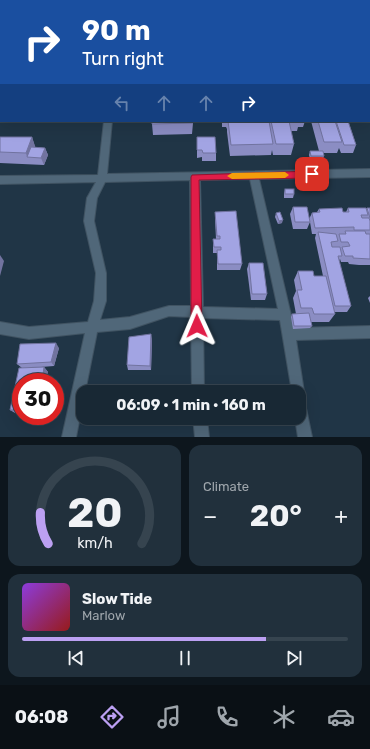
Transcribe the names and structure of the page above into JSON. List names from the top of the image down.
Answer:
{
  "page": {
    "turn": ["90 m", "Turn right"],
    "limit": "30",
    "trip": "06:09 · 1 min · 160 m",
    "tile": "Climate",
    "heat": ["−", "20°", "+"],
    "song": ["Slow Tide", "Marlow"],
    "tabs": "06:08",
    "gauge": ["20", "km/h"]
  }
}
